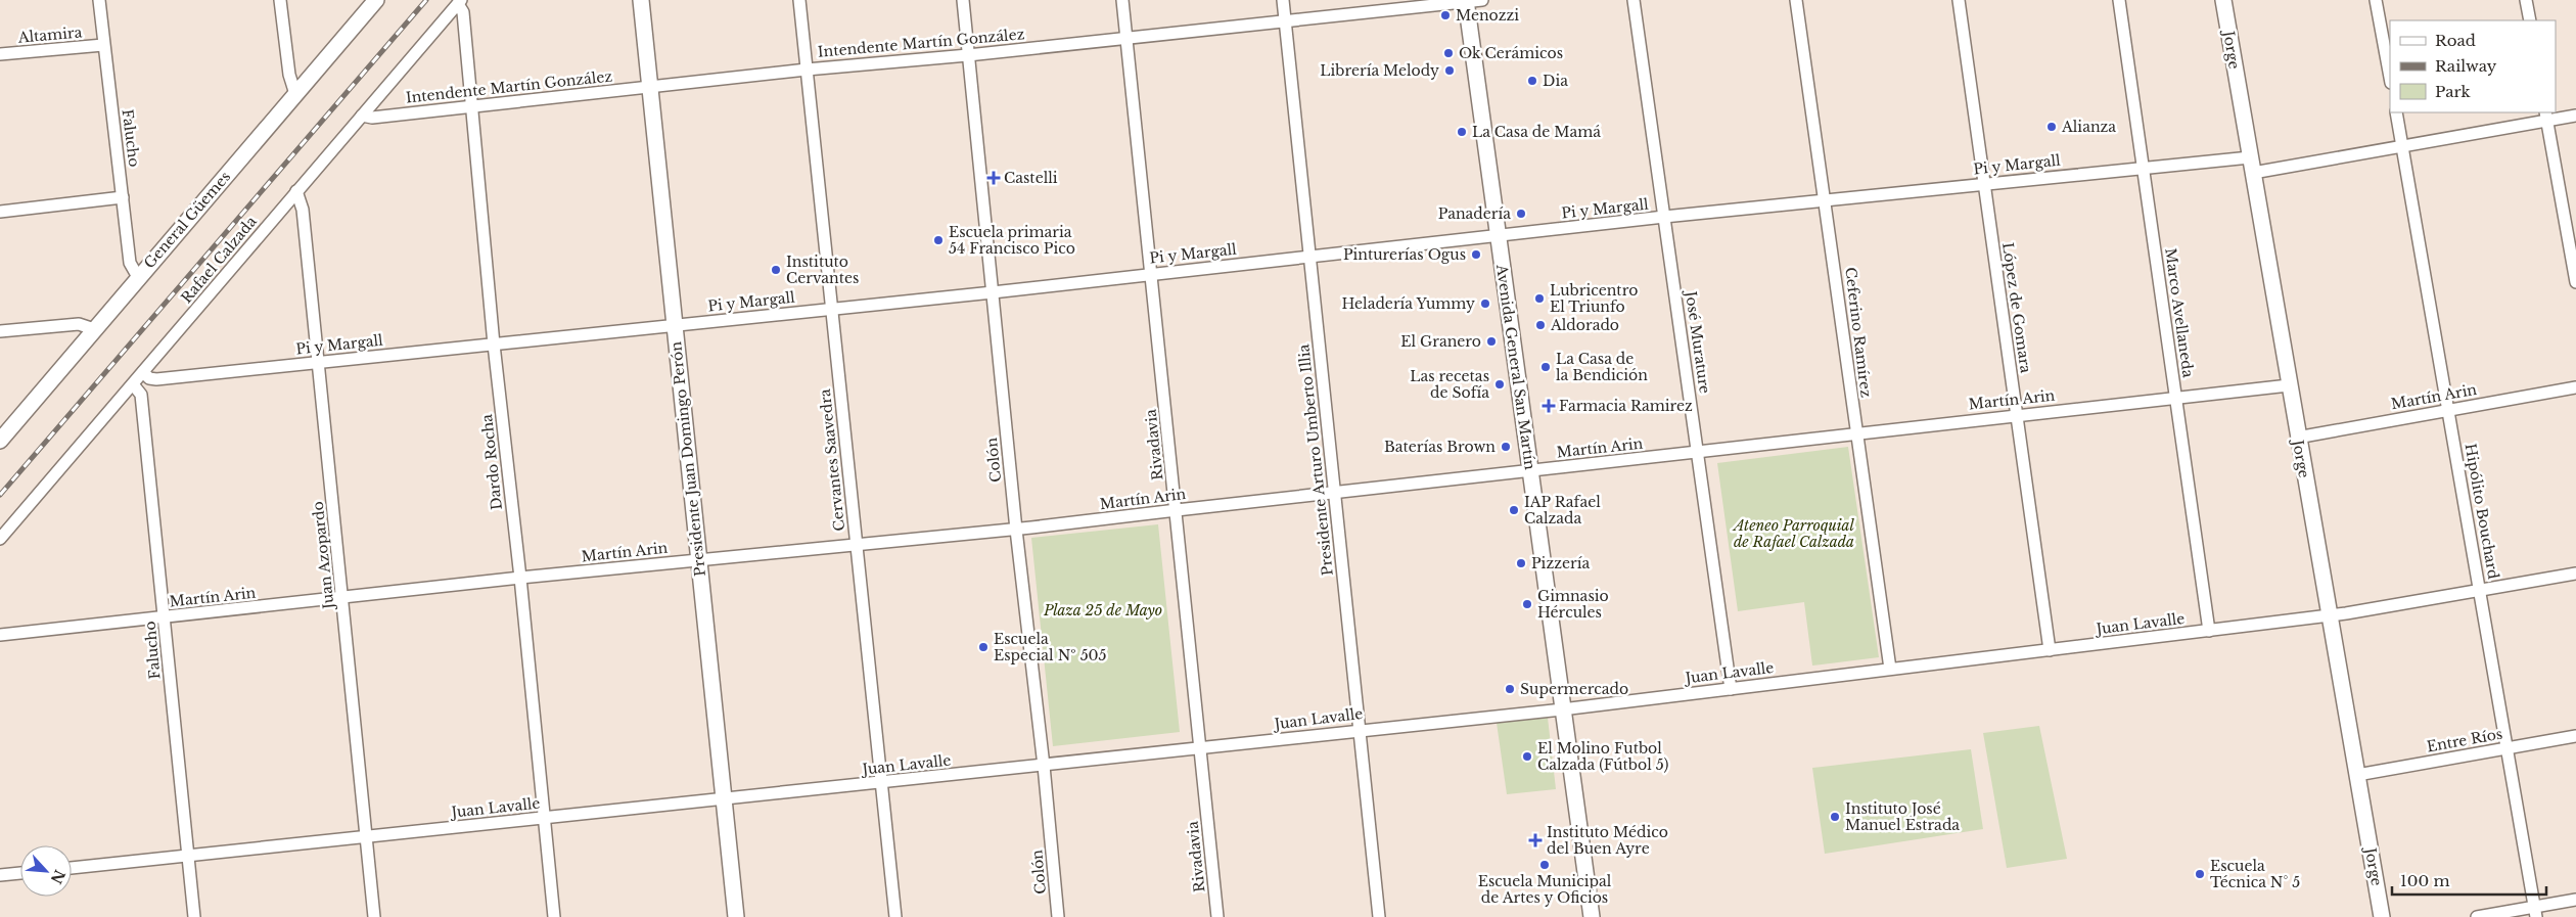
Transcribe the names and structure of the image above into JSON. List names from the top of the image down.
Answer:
{
  "streets": {
    "street": [
      "Altamira",
      "Intendente Martín González",
      "Jorge",
      "Falucho",
      "Pi y Margall",
      "General Güemes",
      "Rafael Calzada",
      "López de Gomara",
      "Marco Avellaneda",
      "Ceferino Ramírez",
      "José Murature",
      "Avenida General San Martín",
      "Martín Arin",
      "Rivadavia",
      "Presidente Juan Domingo Perón",
      "Cervantes Saavedra",
      "Colón",
      "Presidente Arturo Umberto Illia",
      "Dardo Rocha",
      "Hipólito Bouchard",
      "Juan Azopardo",
      "Juan Lavalle",
      "Entre Ríos"
    ]
  },
  "crossings": [
    ["Altamira", "Falucho"],
    ["Intendente Martín González", "Rafael Calzada"],
    ["Intendente Martín González", "Avenida General San Martín"],
    ["Intendente Martín González", "Rivadavia"],
    ["Intendente Martín González", "Presidente Juan Domingo Perón"],
    ["Intendente Martín González", "Cervantes Saavedra"],
    ["Intendente Martín González", "Colón"],
    ["Intendente Martín González", "Presidente Arturo Umberto Illia"],
    ["Intendente Martín González", "Dardo Rocha"],
    ["Jorge", "Pi y Margall"],
    ["Jorge", "Martín Arin"],
    ["Jorge", "Juan Lavalle"],
    ["Jorge", "Entre Ríos"],
    ["Falucho", "General Güemes"],
    ["Falucho", "Rafael Calzada"],
    ["Falucho", "Martín Arin"],
    ["Falucho", "Juan Lavalle"],
    ["Pi y Margall", "Rafael Calzada"],
    ["Pi y Margall", "López de Gomara"],
    ["Pi y Margall", "Marco Avellaneda"],
    ["Pi y Margall", "Ceferino Ramírez"],
    ["Pi y Margall", "José Murature"],
    ["Pi y Margall", "Avenida General San Martín"],
    ["Pi y Margall", "Rivadavia"],
    ["Pi y Margall", "Presidente Juan Domingo Perón"],
    ["Pi y Margall", "Cervantes Saavedra"],
    ["Pi y Margall", "Colón"],
    ["Pi y Margall", "Presidente Arturo Umberto Illia"],
    ["Pi y Margall", "Dardo Rocha"],
    ["Pi y Margall", "Hipólito Bouchard"],
    ["Pi y Margall", "Juan Azopardo"],
    ["Rafael Calzada", "Dardo Rocha"],
    ["Rafael Calzada", "Juan Azopardo"],
    ["López de Gomara", "Martín Arin"],
    ["López de Gomara", "Juan Lavalle"],
    ["Marco Avellaneda", "Martín Arin"],
    ["Marco Avellaneda", "Juan Lavalle"],
    ["Ceferino Ramírez", "Martín Arin"],
    ["Ceferino Ramírez", "Juan Lavalle"],
    ["José Murature", "Martín Arin"],
    ["José Murature", "Juan Lavalle"],
    ["Avenida General San Martín", "Martín Arin"],
    ["Avenida General San Martín", "Juan Lavalle"],
    ["Martín Arin", "Rivadavia"],
    ["Martín Arin", "Presidente Juan Domingo Perón"],
    ["Martín Arin", "Cervantes Saavedra"],
    ["Martín Arin", "Colón"],
    ["Martín Arin", "Presidente Arturo Umberto Illia"],
    ["Martín Arin", "Dardo Rocha"],
    ["Martín Arin", "Hipólito Bouchard"],
    ["Martín Arin", "Juan Azopardo"],
    ["Rivadavia", "Juan Lavalle"],
    ["Presidente Juan Domingo Perón", "Juan Lavalle"],
    ["Cervantes Saavedra", "Juan Lavalle"],
    ["Colón", "Juan Lavalle"],
    ["Presidente Arturo Umberto Illia", "Juan Lavalle"],
    ["Dardo Rocha", "Juan Lavalle"],
    ["Hipólito Bouchard", "Juan Lavalle"],
    ["Hipólito Bouchard", "Entre Ríos"],
    ["Juan Azopardo", "Juan Lavalle"]
  ],
  "parks": ["Ateneo Parroquial de Rafael Calzada", "Plaza 25 de Mayo"],
  "places": {
    "other": [
      "Menozzi",
      "Ok Cerámicos",
      "Librería Melody",
      "Dia",
      "Alianza",
      "La Casa de Mamá",
      "Panadería",
      "Escuela primaria 54 Francisco Pico",
      "Pinturerías Ogus",
      "Instituto Cervantes",
      "Lubricentro El Triunfo",
      "Heladería Yummy",
      "Aldorado",
      "El Granero",
      "La Casa de la Bendición",
      "Las recetas de Sofía",
      "Baterías Brown",
      "IAP Rafael Calzada",
      "Pizzería",
      "Gimnasio Hércules",
      "Escuela Especial Nº 505",
      "Supermercado",
      "El Molino Futbol Calzada (Fútbol 5)",
      "Instituto José Manuel Estrada",
      "Escuela Municipal de Artes y Oficios",
      "Escuela Técnica N° 5"
    ],
    "health": ["Castelli", "Farmacia Ramirez", "Instituto Médico del Buen Ayre"]
  },
  "legend": ["Road", "Railway", "Park"],
  "scale_bar": "100 m",
  "north": "bottom right"
}
